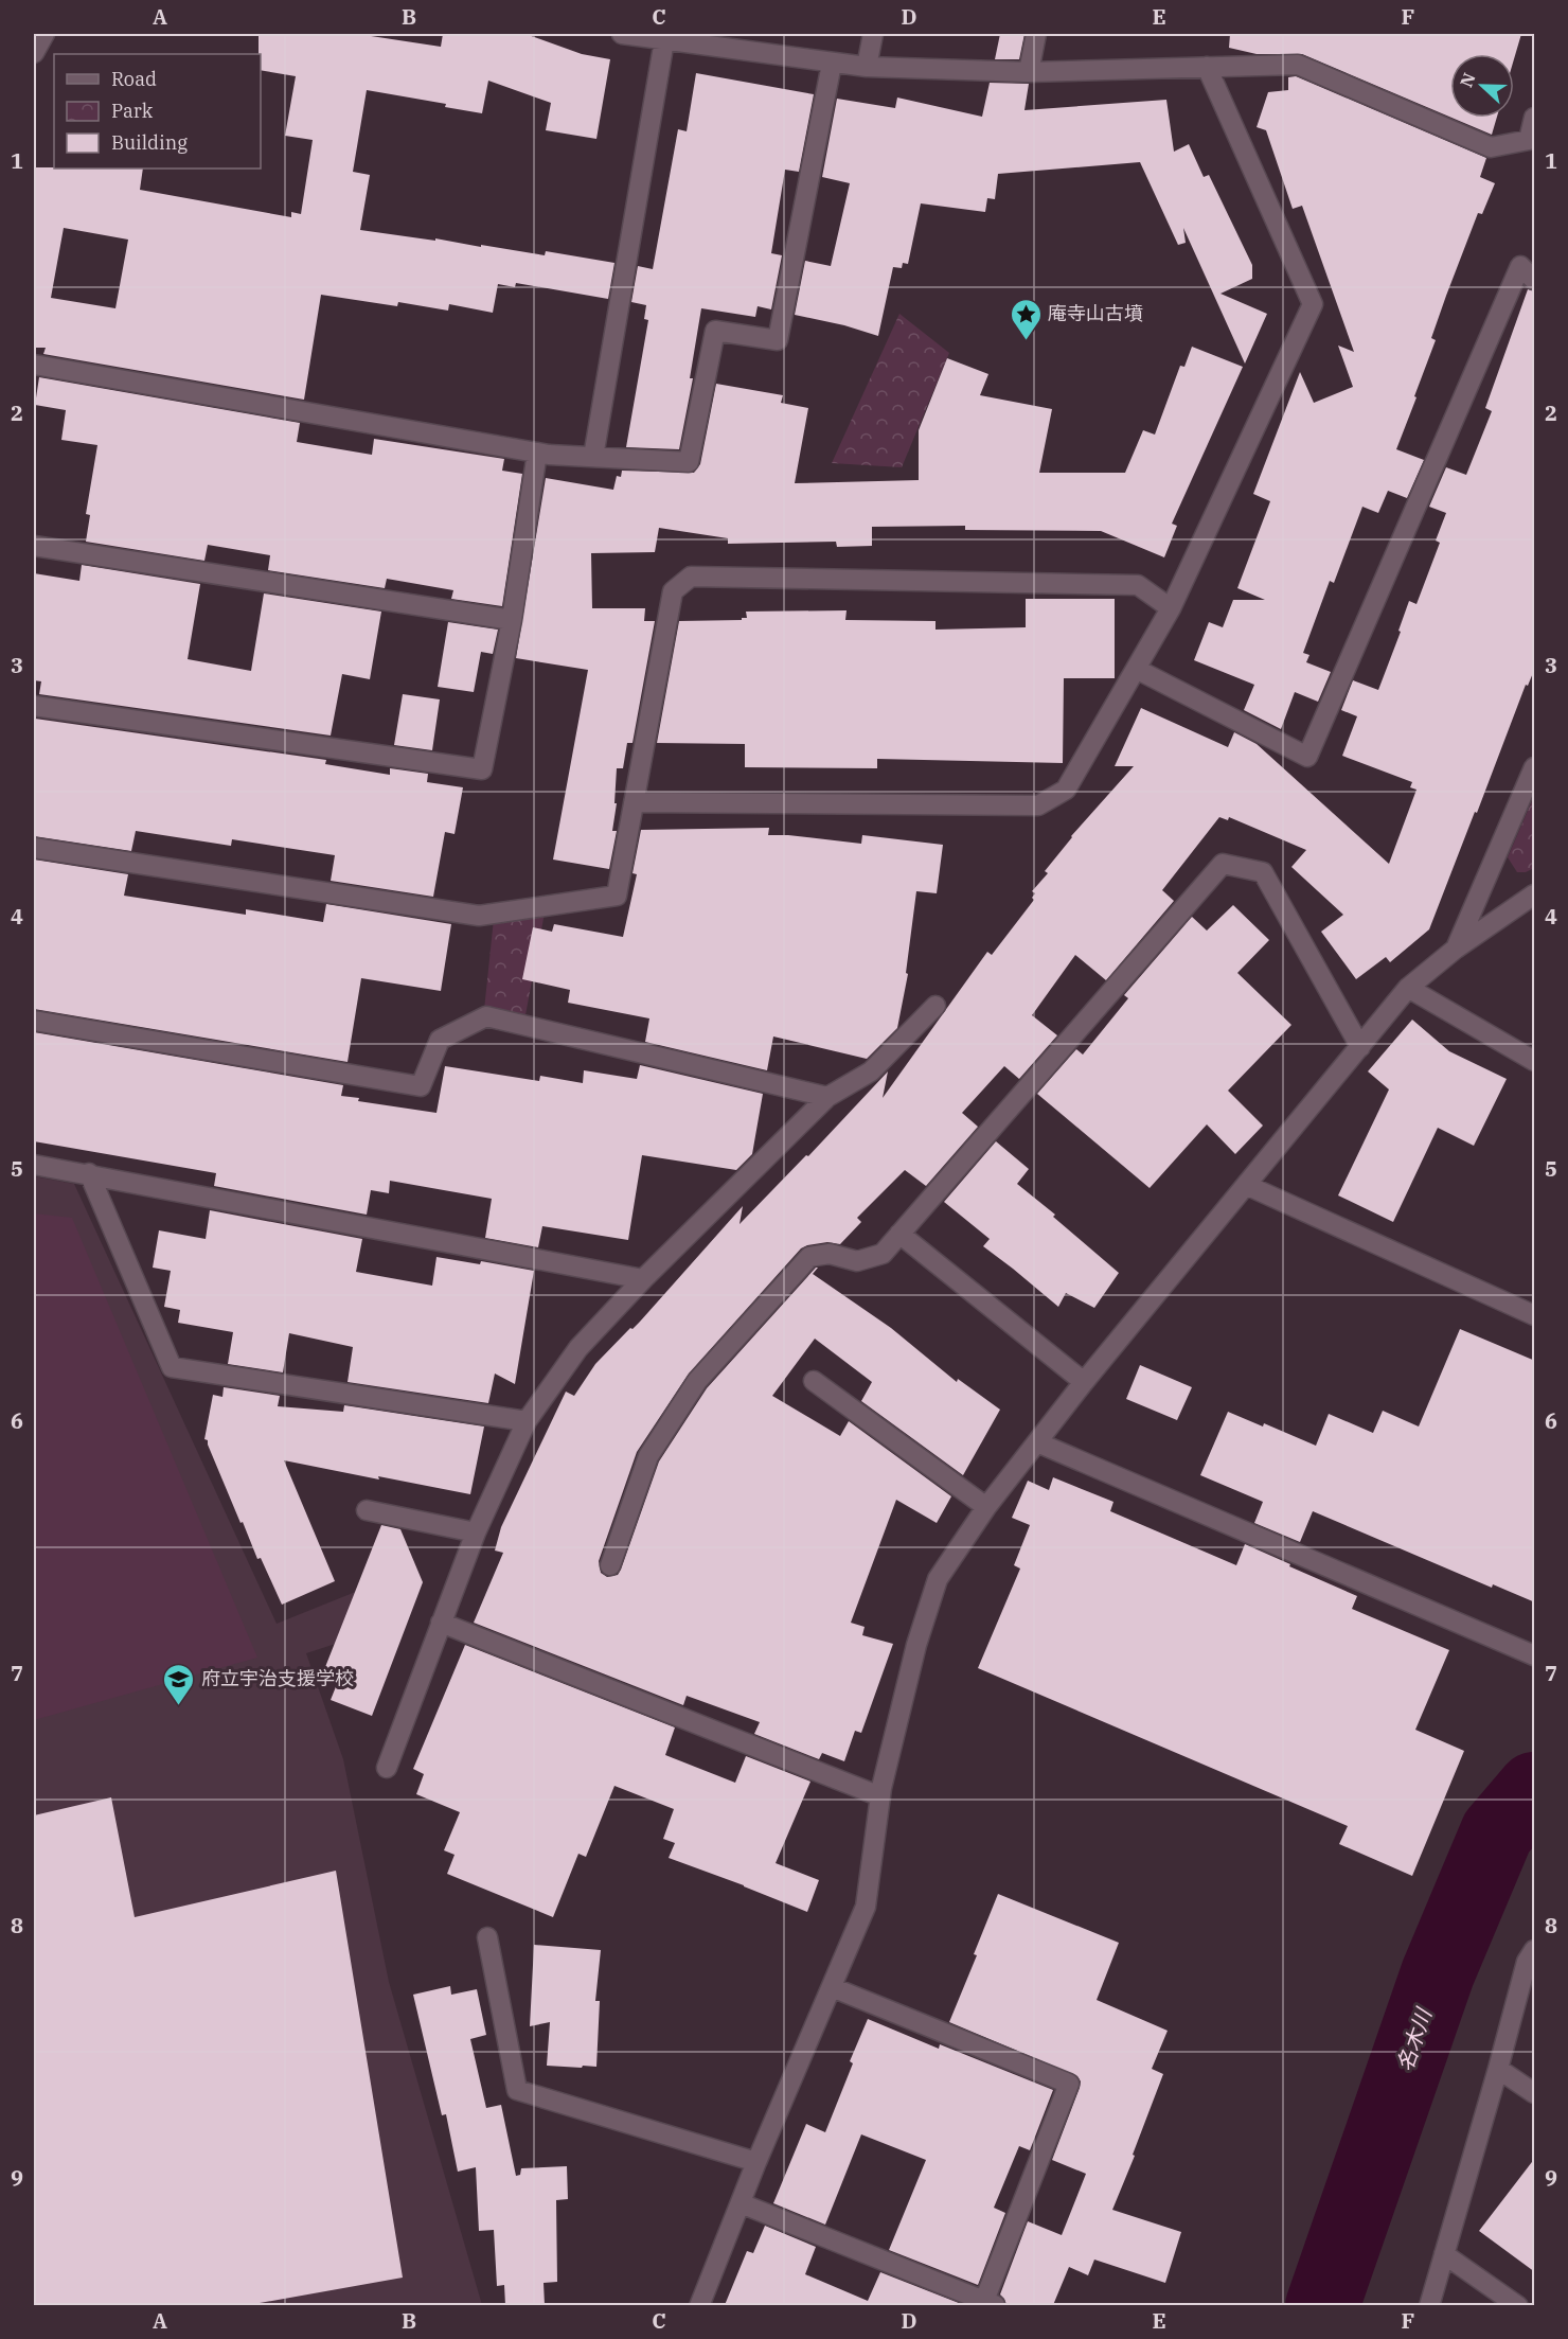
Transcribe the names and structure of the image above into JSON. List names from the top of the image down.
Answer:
{
  "water": ["名木川"],
  "places": {
    "place": ["庵寺山古墳"],
    "school or university": ["府立宇治支援学校"]
  },
  "legend": ["Road", "Park", "Building"],
  "north": "left",
  "grid": {
    "columns": [
      "A",
      "B",
      "C",
      "D",
      "E",
      "F"
    ],
    "rows": [
      "1",
      "2",
      "3",
      "4",
      "5",
      "6",
      "7",
      "8",
      "9"
    ]
  }
}
